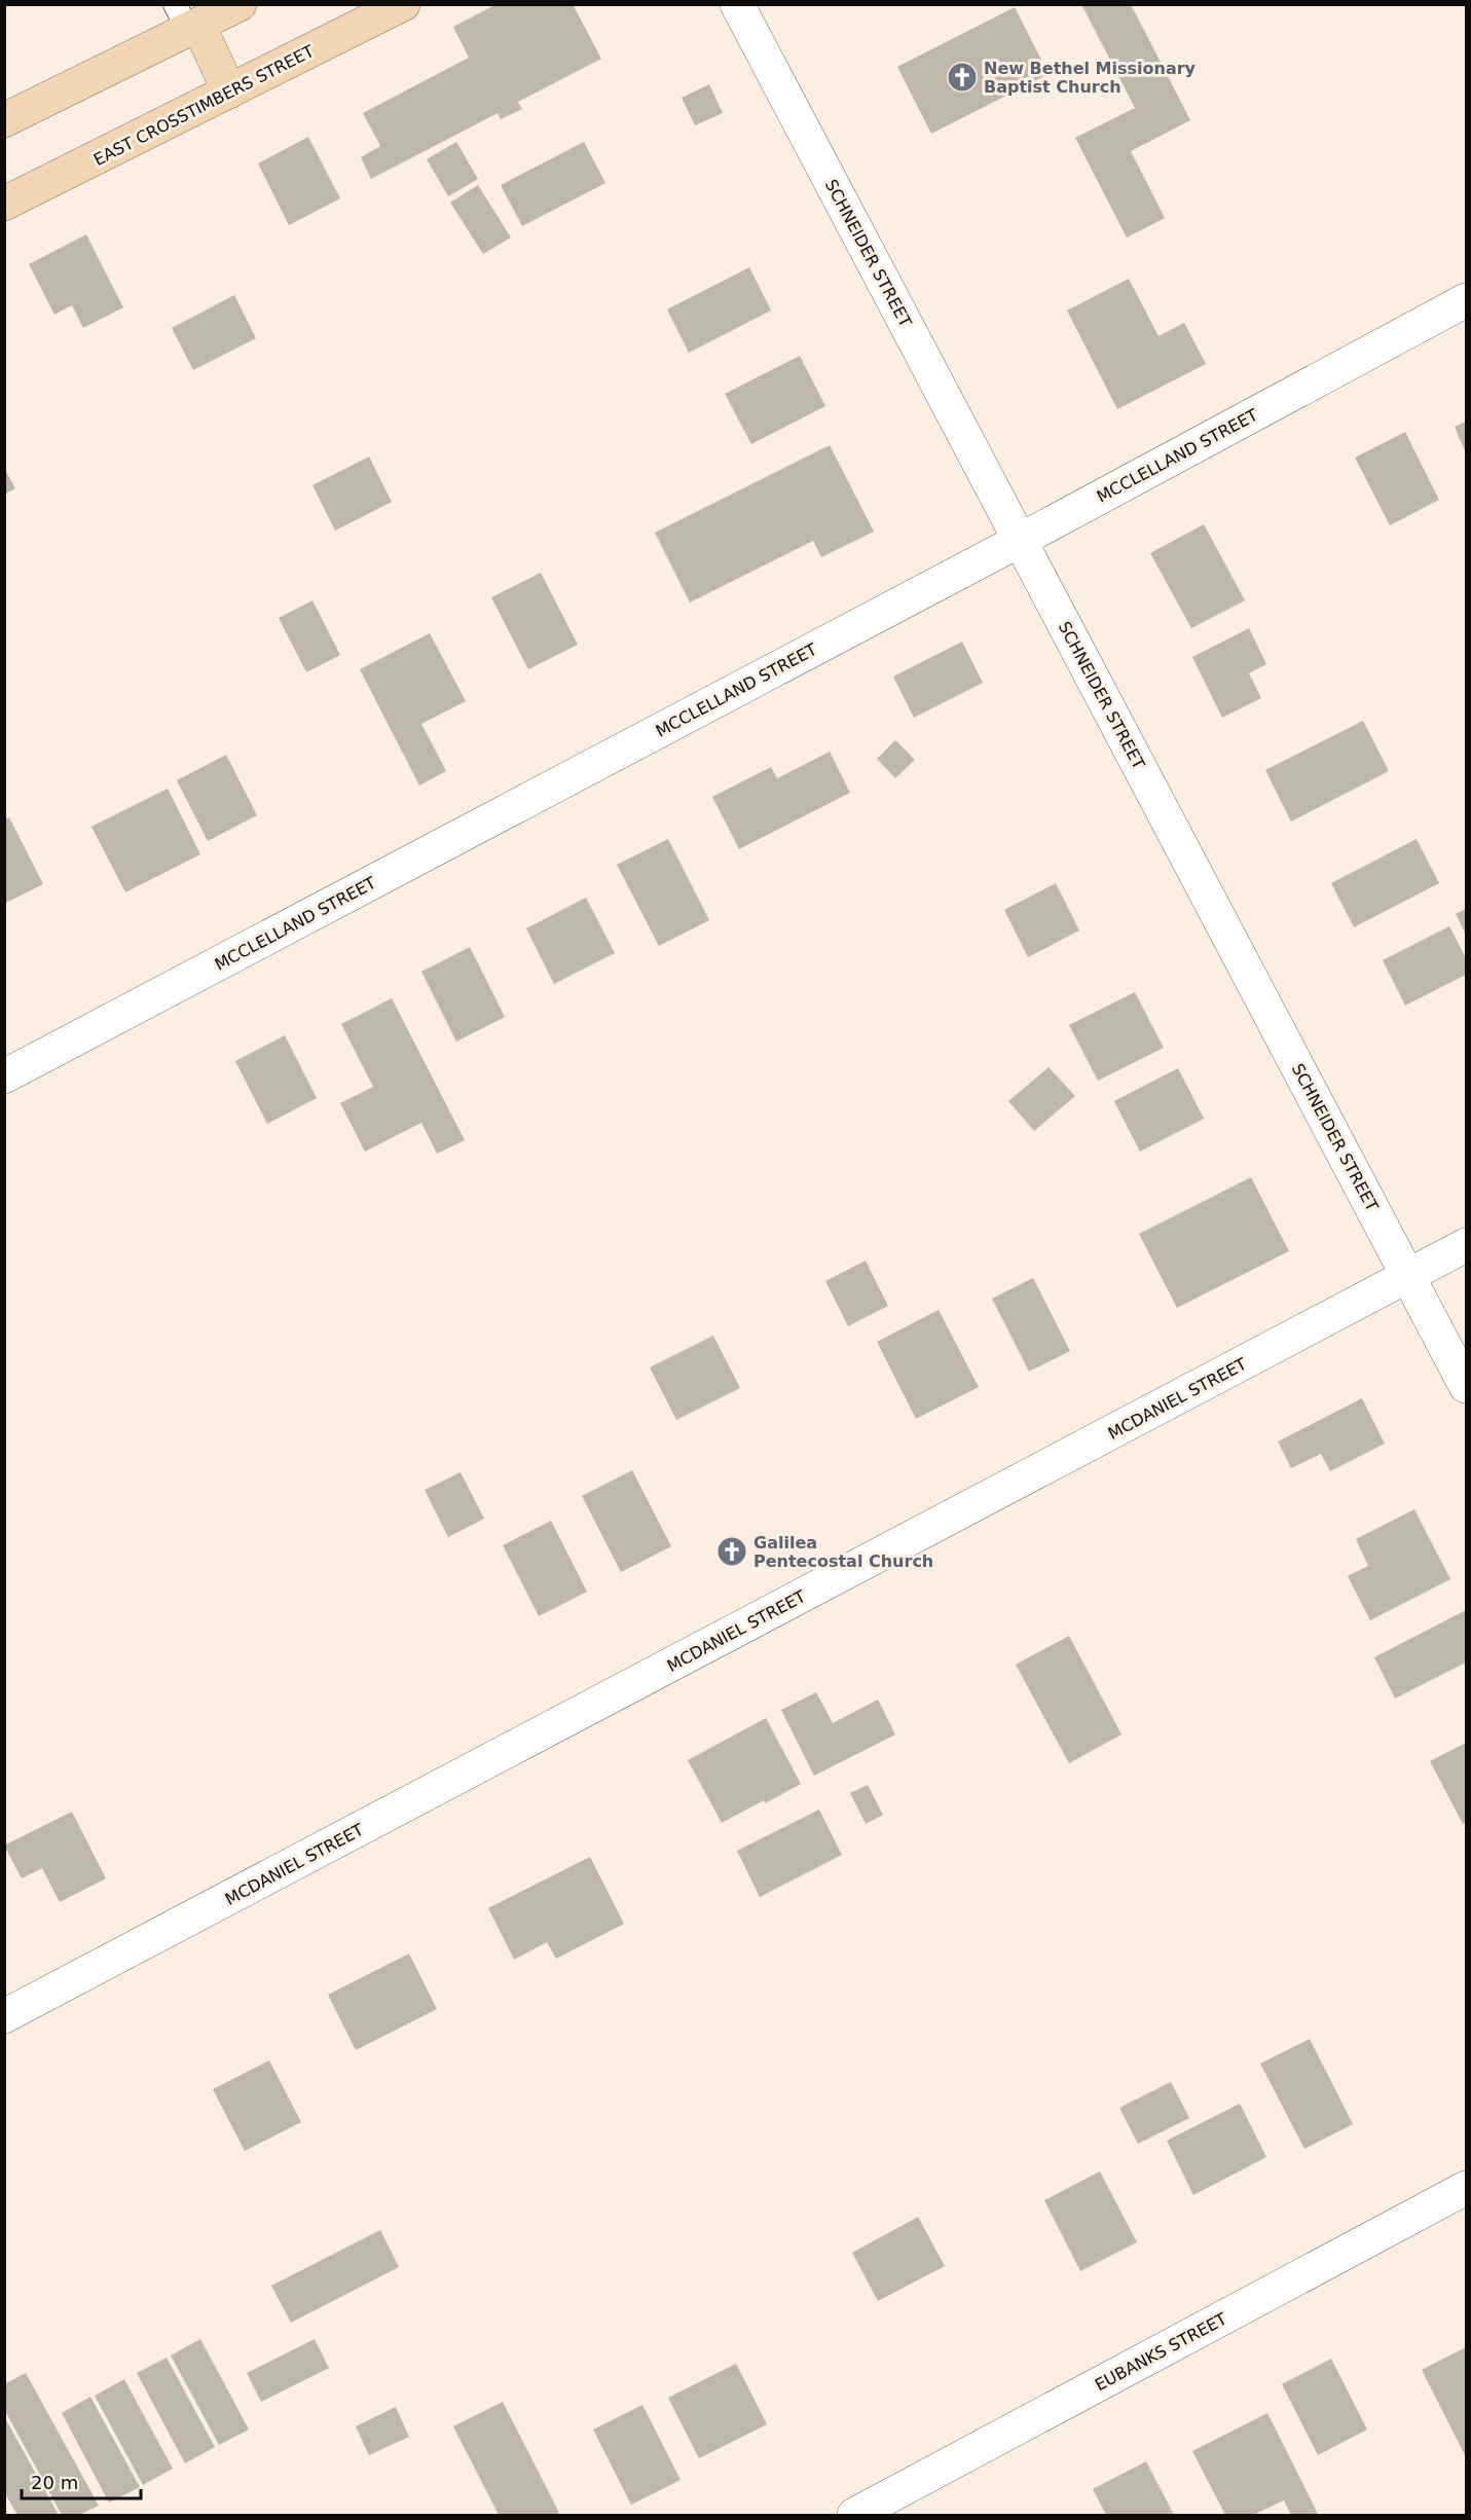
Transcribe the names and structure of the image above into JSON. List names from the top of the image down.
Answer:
{
  "streets": {
    "main road": ["EAST CROSSTIMBERS STREET"],
    "street": [
      "SCHNEIDER STREET",
      "MCCLELLAND STREET",
      "MCDANIEL STREET",
      "EUBANKS STREET"
    ]
  },
  "crossings": [
    ["SCHNEIDER STREET", "MCCLELLAND STREET"],
    ["SCHNEIDER STREET", "MCDANIEL STREET"]
  ],
  "places": {
    "church": ["New Bethel Missionary Baptist Church", "Galilea Pentecostal Church"]
  },
  "scale_bar": "20 m"
}
